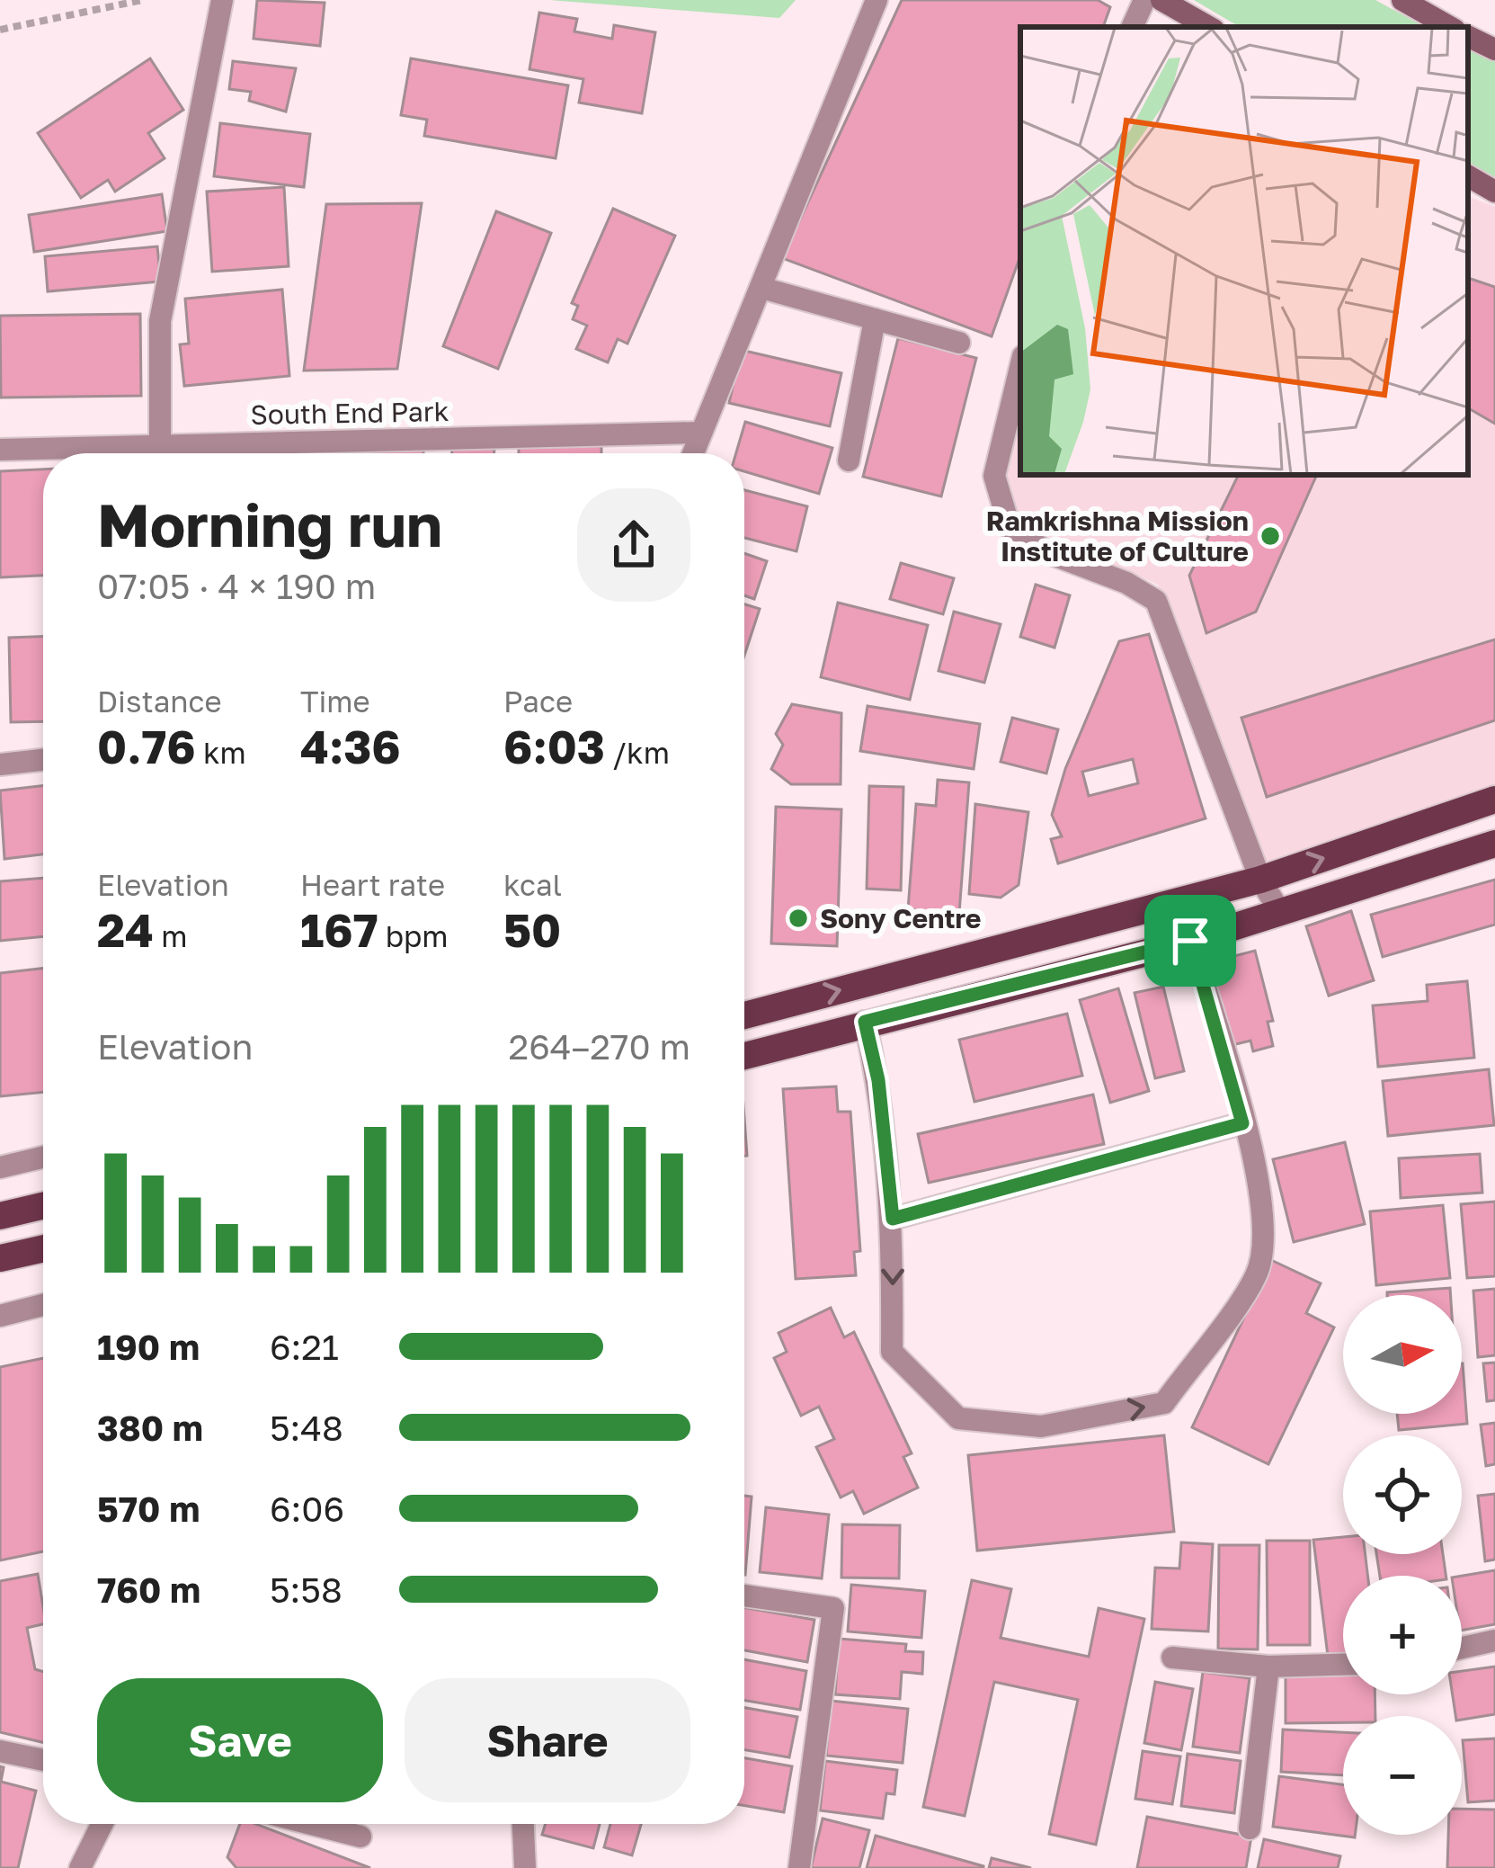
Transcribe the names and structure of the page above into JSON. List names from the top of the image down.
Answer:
{
  "streets": {
    "street": ["South End Park"]
  },
  "places": ["Ramkrishna Mission Institute of Culture", "Sony Centre"],
  "north": "right",
  "page": {
    "heading": ["Morning run", "07:05 · 4 × 190 m"],
    "stats": [
      ["Distance", "0.76 km"],
      ["Time", "4:36"],
      ["Pace", "6:03 /km"],
      ["Elevation", "24 m"],
      ["Heart rate", "167 bpm"],
      ["kcal", "50"]
    ],
    "chart": ["Elevation", "264–270 m"],
    "map_buttons": ["+", "−"],
    "list": [
      {
        "name": "190 m",
        "note": "6:21"
      },
      {
        "name": "380 m",
        "note": "5:48"
      },
      {
        "name": "570 m",
        "note": "6:06"
      },
      {
        "name": "760 m",
        "note": "5:58"
      }
    ],
    "buttons": ["Save", "Share"]
  }
}
